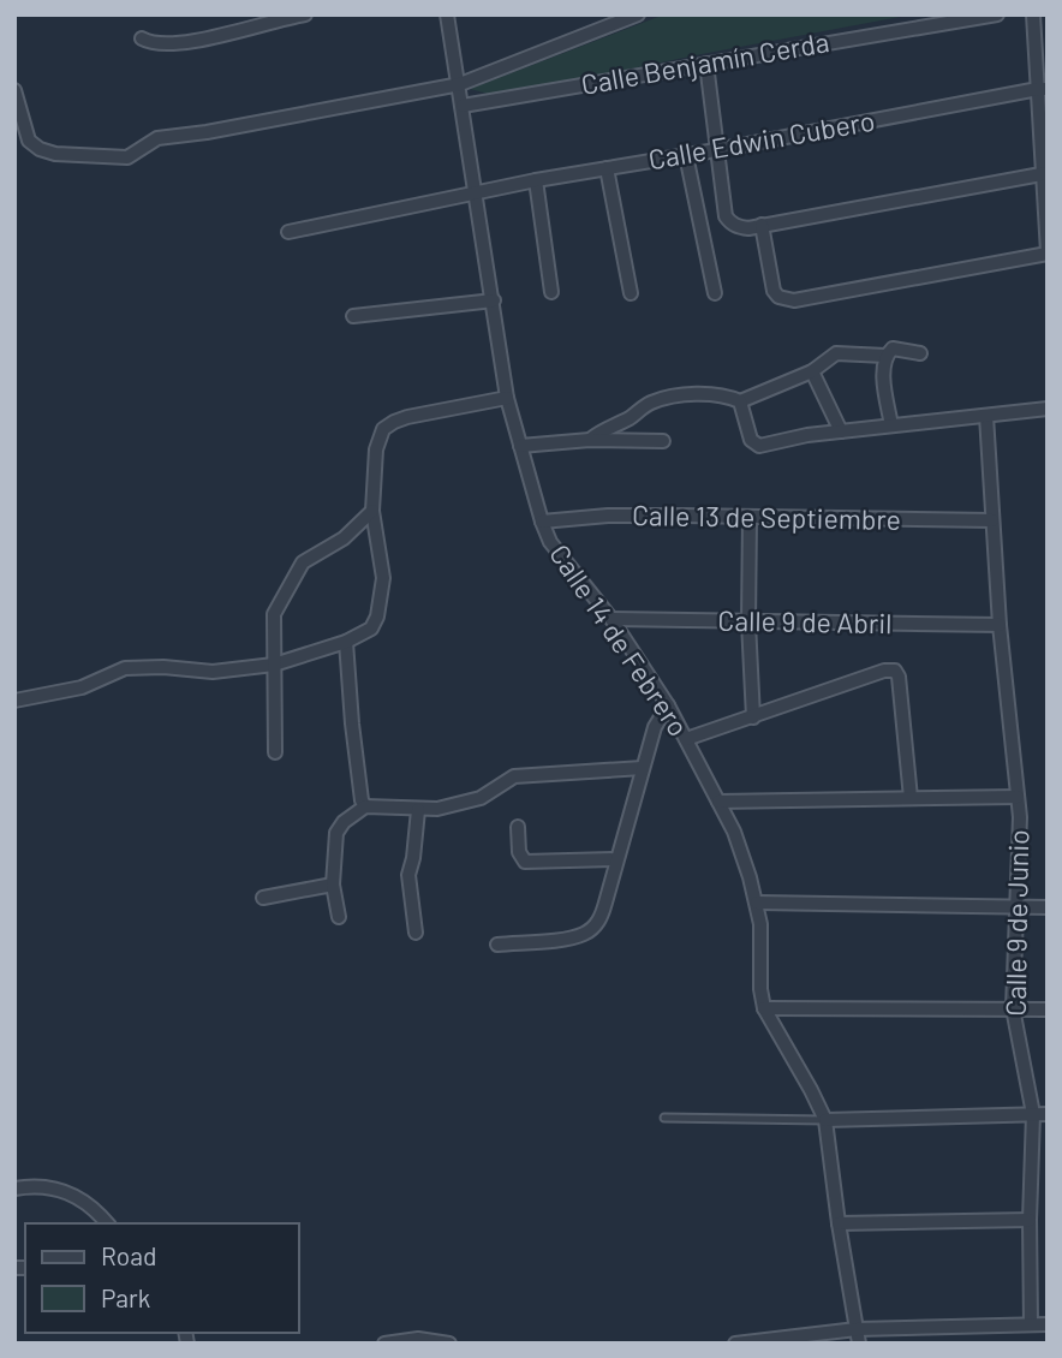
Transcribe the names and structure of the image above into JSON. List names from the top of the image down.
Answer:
{
  "streets": {
    "street": [
      "Calle Benjamín Cerda",
      "Calle Edwin Cubero",
      "Calle 13 de Septiembre",
      "Calle 9 de Abril",
      "Calle 14 de Febrero",
      "Calle 9 de Junio"
    ]
  },
  "crossings": [
    ["Calle Benjamín Cerda", "Calle 14 de Febrero"],
    ["Calle Edwin Cubero", "Calle 14 de Febrero"],
    ["Calle 13 de Septiembre", "Calle 14 de Febrero"],
    ["Calle 13 de Septiembre", "Calle 9 de Junio"],
    ["Calle 9 de Abril", "Calle 14 de Febrero"],
    ["Calle 9 de Abril", "Calle 9 de Junio"]
  ],
  "legend": ["Road", "Park"]
}
